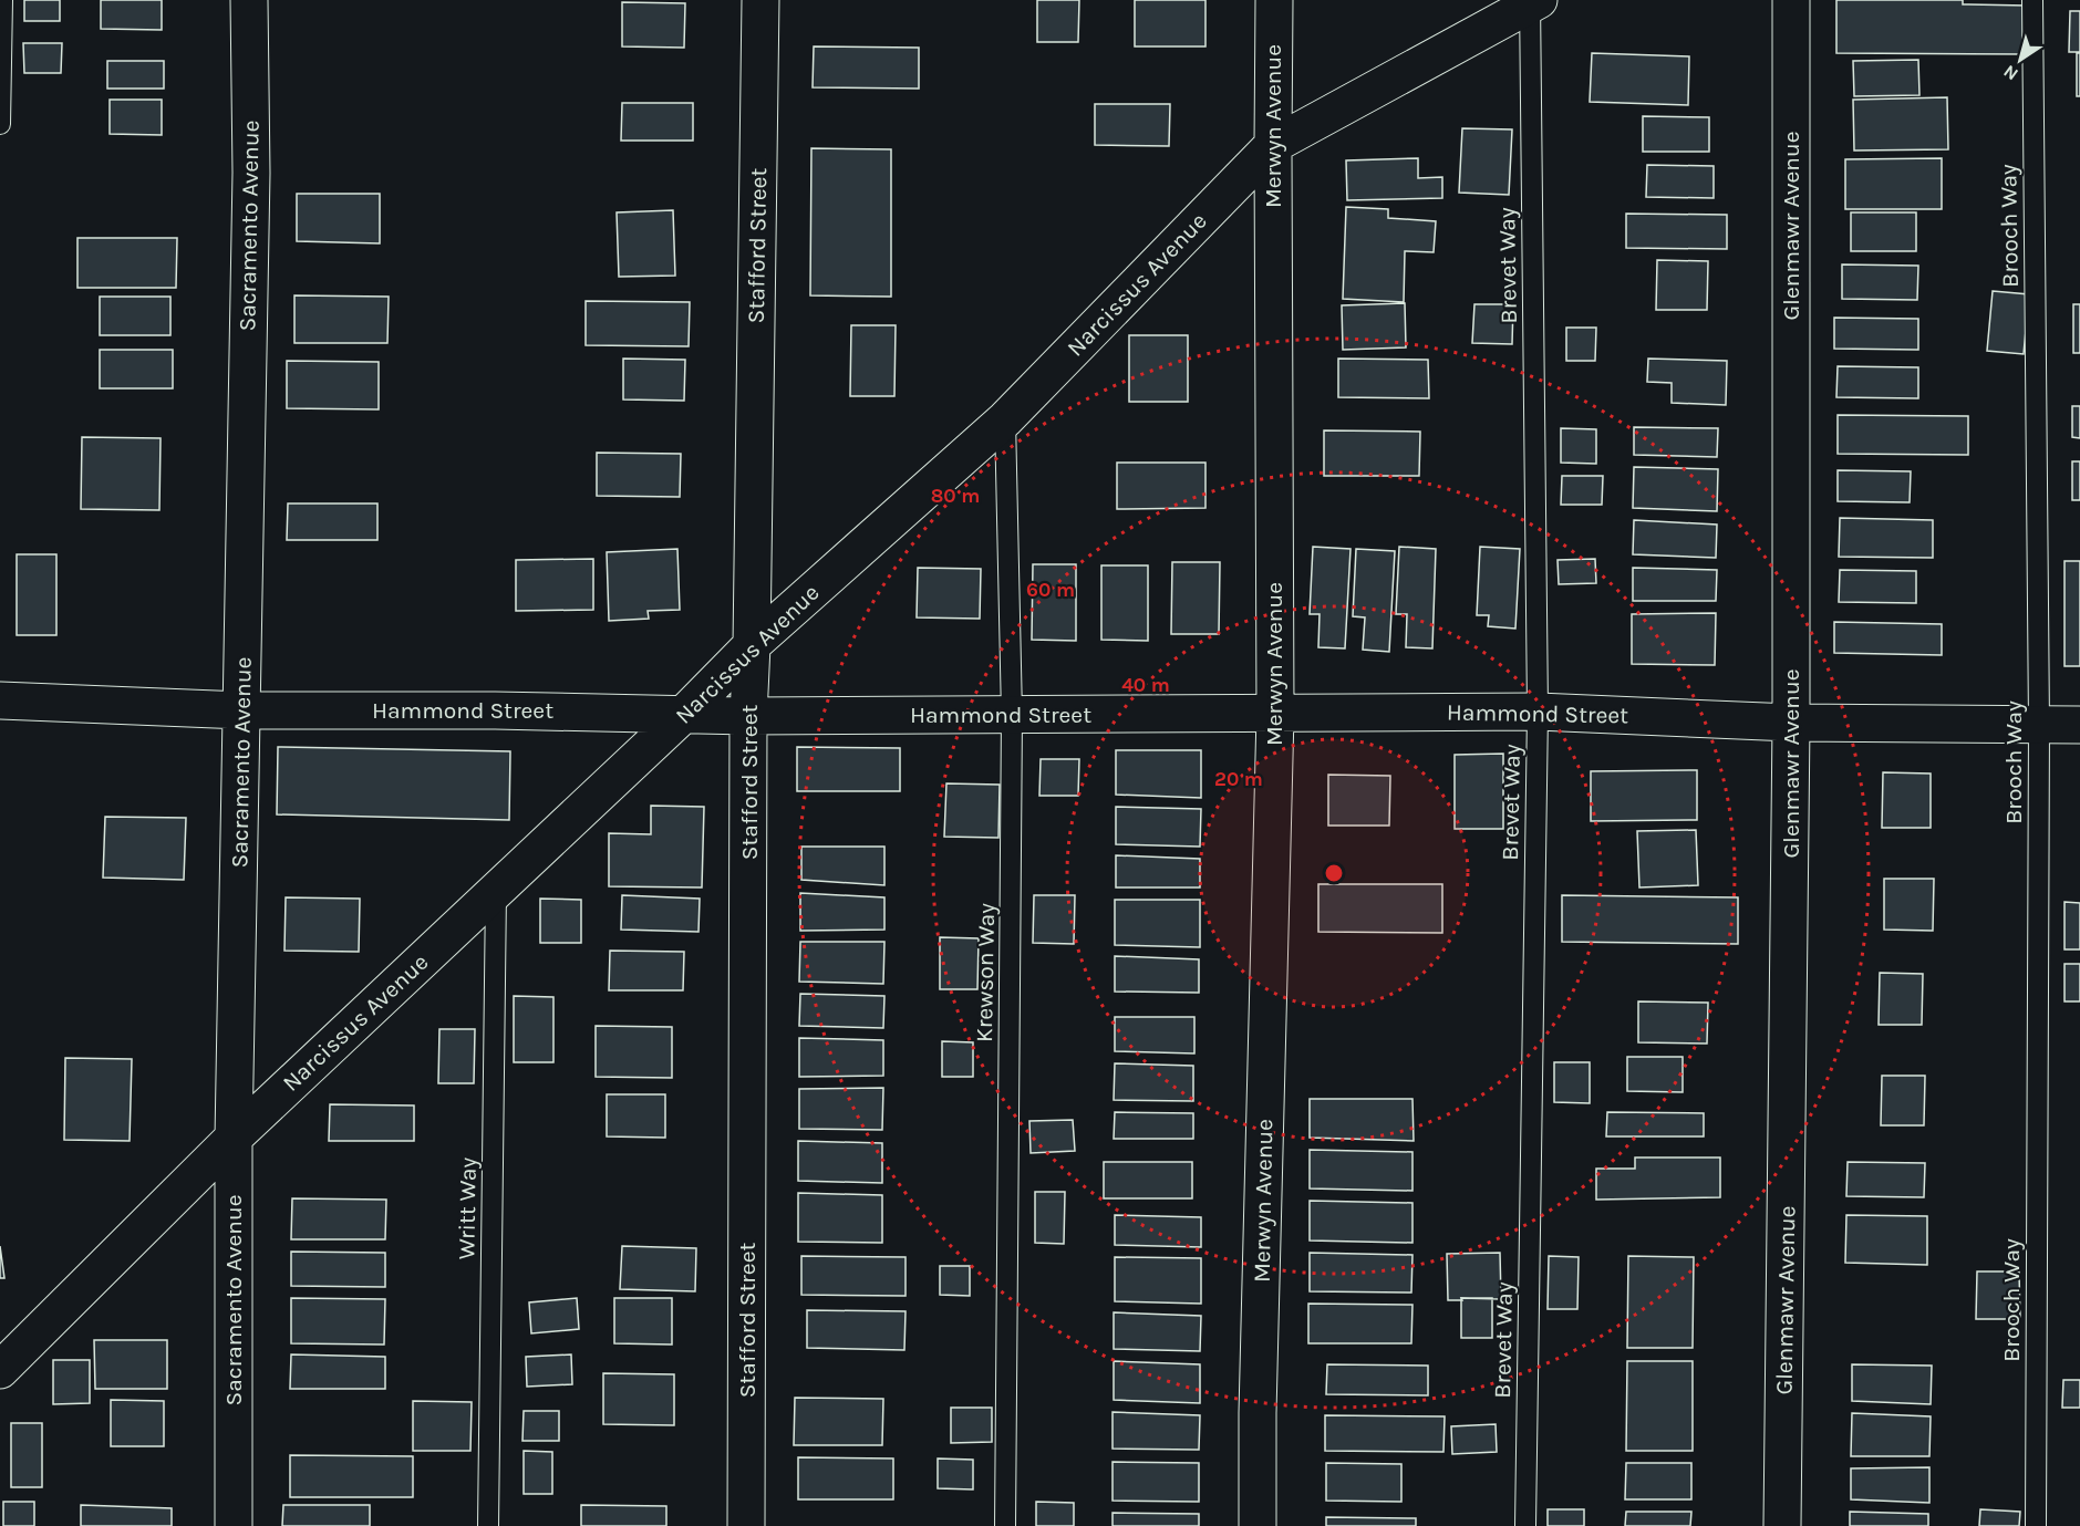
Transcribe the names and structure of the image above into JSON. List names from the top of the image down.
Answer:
{
  "streets": {
    "street": [
      "Merwyn Avenue",
      "Sacramento Avenue",
      "Glenmawr Avenue",
      "Stafford Street",
      "Narcissus Avenue",
      "Hammond Street"
    ],
    "lane": [
      "Brooch Way",
      "Brevet Way",
      "Krewson Way",
      "Writt Way"
    ]
  },
  "crossings": [
    ["Merwyn Avenue", "Narcissus Avenue"],
    ["Merwyn Avenue", "Hammond Street"],
    ["Sacramento Avenue", "Narcissus Avenue"],
    ["Sacramento Avenue", "Hammond Street"],
    ["Glenmawr Avenue", "Hammond Street"],
    ["Brooch Way", "Hammond Street"],
    ["Stafford Street", "Narcissus Avenue"],
    ["Stafford Street", "Hammond Street"],
    ["Brevet Way", "Narcissus Avenue"],
    ["Brevet Way", "Hammond Street"],
    ["Narcissus Avenue", "Hammond Street"],
    ["Narcissus Avenue", "Krewson Way"],
    ["Narcissus Avenue", "Writt Way"],
    ["Hammond Street", "Krewson Way"]
  ],
  "north": "bottom left",
  "rings": [
    "80 m",
    "60 m",
    "40 m",
    "20 m"
  ]
}
